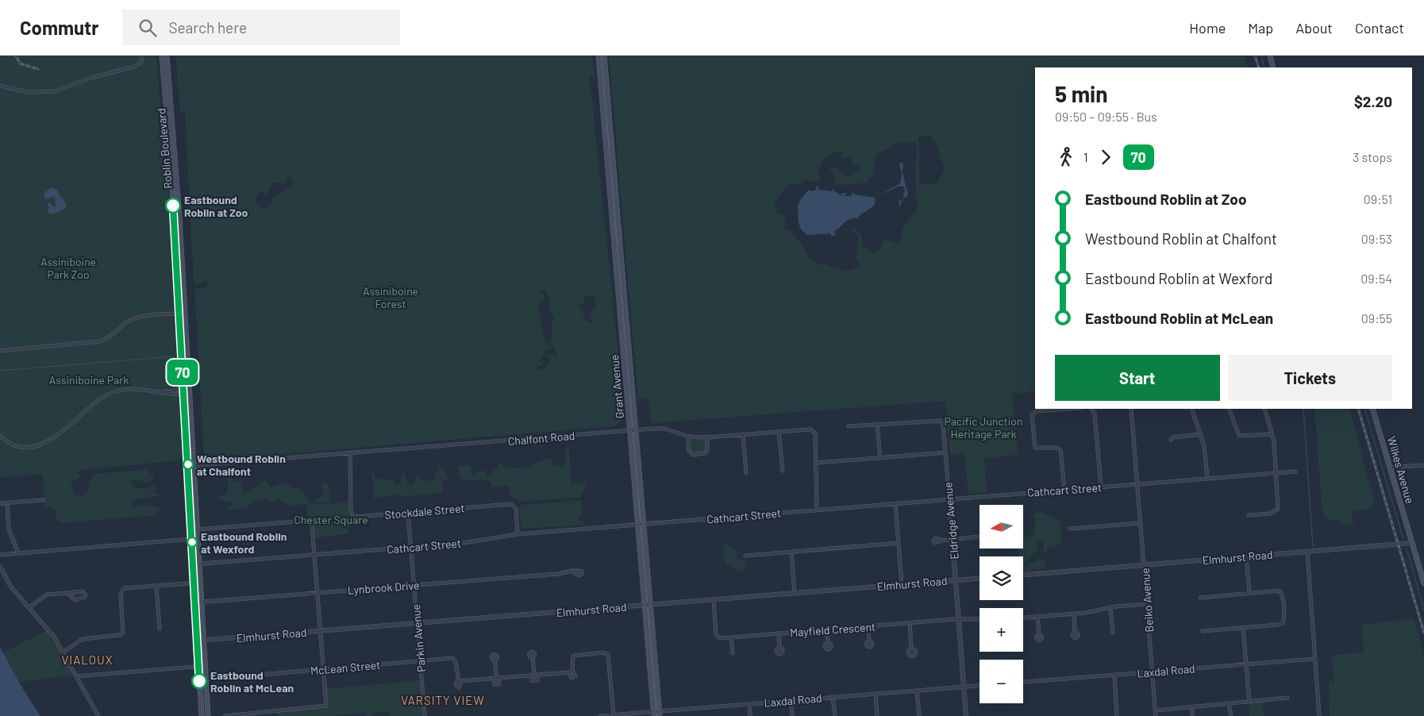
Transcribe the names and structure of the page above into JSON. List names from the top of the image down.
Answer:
{
  "streets": {
    "main road": ["Roblin Boulevard", "Grant Avenue", "Wilkes Avenue"],
    "street": [
      "Chalfont Road",
      "Cathcart Street",
      "Stockdale Street",
      "Eldridge Avenue",
      "Elmhurst Road",
      "Lynbrook Drive",
      "Beiko Avenue",
      "Mayfield Crescent",
      "Parkin Avenue",
      "McLean Street",
      "Laxdal Road"
    ]
  },
  "crossings": [
    ["Roblin Boulevard", "Chalfont Road"],
    ["Roblin Boulevard", "Cathcart Street"],
    ["Roblin Boulevard", "Elmhurst Road"],
    ["Roblin Boulevard", "Lynbrook Drive"],
    ["Roblin Boulevard", "McLean Street"],
    ["Grant Avenue", "Chalfont Road"],
    ["Grant Avenue", "Cathcart Street"],
    ["Grant Avenue", "Elmhurst Road"],
    ["Grant Avenue", "Laxdal Road"],
    ["Chalfont Road", "Cathcart Street"],
    ["Chalfont Road", "Stockdale Street"],
    ["Wilkes Avenue", "Elmhurst Road"],
    ["Cathcart Street", "Stockdale Street"],
    ["Cathcart Street", "Eldridge Avenue"],
    ["Cathcart Street", "Beiko Avenue"],
    ["Cathcart Street", "Parkin Avenue"],
    ["Stockdale Street", "Parkin Avenue"],
    ["Eldridge Avenue", "Elmhurst Road"],
    ["Eldridge Avenue", "Mayfield Crescent"],
    ["Eldridge Avenue", "Laxdal Road"],
    ["Elmhurst Road", "Beiko Avenue"],
    ["Elmhurst Road", "Mayfield Crescent"],
    ["Elmhurst Road", "Parkin Avenue"],
    ["Lynbrook Drive", "Parkin Avenue"],
    ["Beiko Avenue", "Laxdal Road"],
    ["Parkin Avenue", "McLean Street"]
  ],
  "districts": ["VIALOUX", "VARSITY VIEW"],
  "parks": [
    "Assiniboine Park Zoo",
    "Assiniboine Forest",
    "Assiniboine Park",
    "Pacific Junction Heritage Park",
    "Chester Square"
  ],
  "places": [
    "Eastbound Roblin at Zoo",
    "Westbound Roblin at Chalfont",
    "Eastbound Roblin at Wexford",
    "Eastbound Roblin at McLean"
  ],
  "lines": ["bus line 70"],
  "north": "left",
  "page": {
    "header": "Commutr",
    "search": "Search here",
    "nav": [
      "Home",
      "Map",
      "About",
      "Contact"
    ],
    "on_map": "70",
    "heading": ["5 min", "09:50 – 09:55 · Bus", "$2.20"],
    "legs": ["1", "70", "3 stops"],
    "list": [
      {
        "name": "Eastbound Roblin at Zoo",
        "value": "09:51"
      },
      {
        "name": "Westbound Roblin at Chalfont",
        "value": "09:53"
      },
      {
        "name": "Eastbound Roblin at Wexford",
        "value": "09:54"
      },
      {
        "name": "Eastbound Roblin at McLean",
        "value": "09:55"
      }
    ],
    "buttons": ["Start", "Tickets"],
    "map_buttons": ["+", "−"]
  }
}
